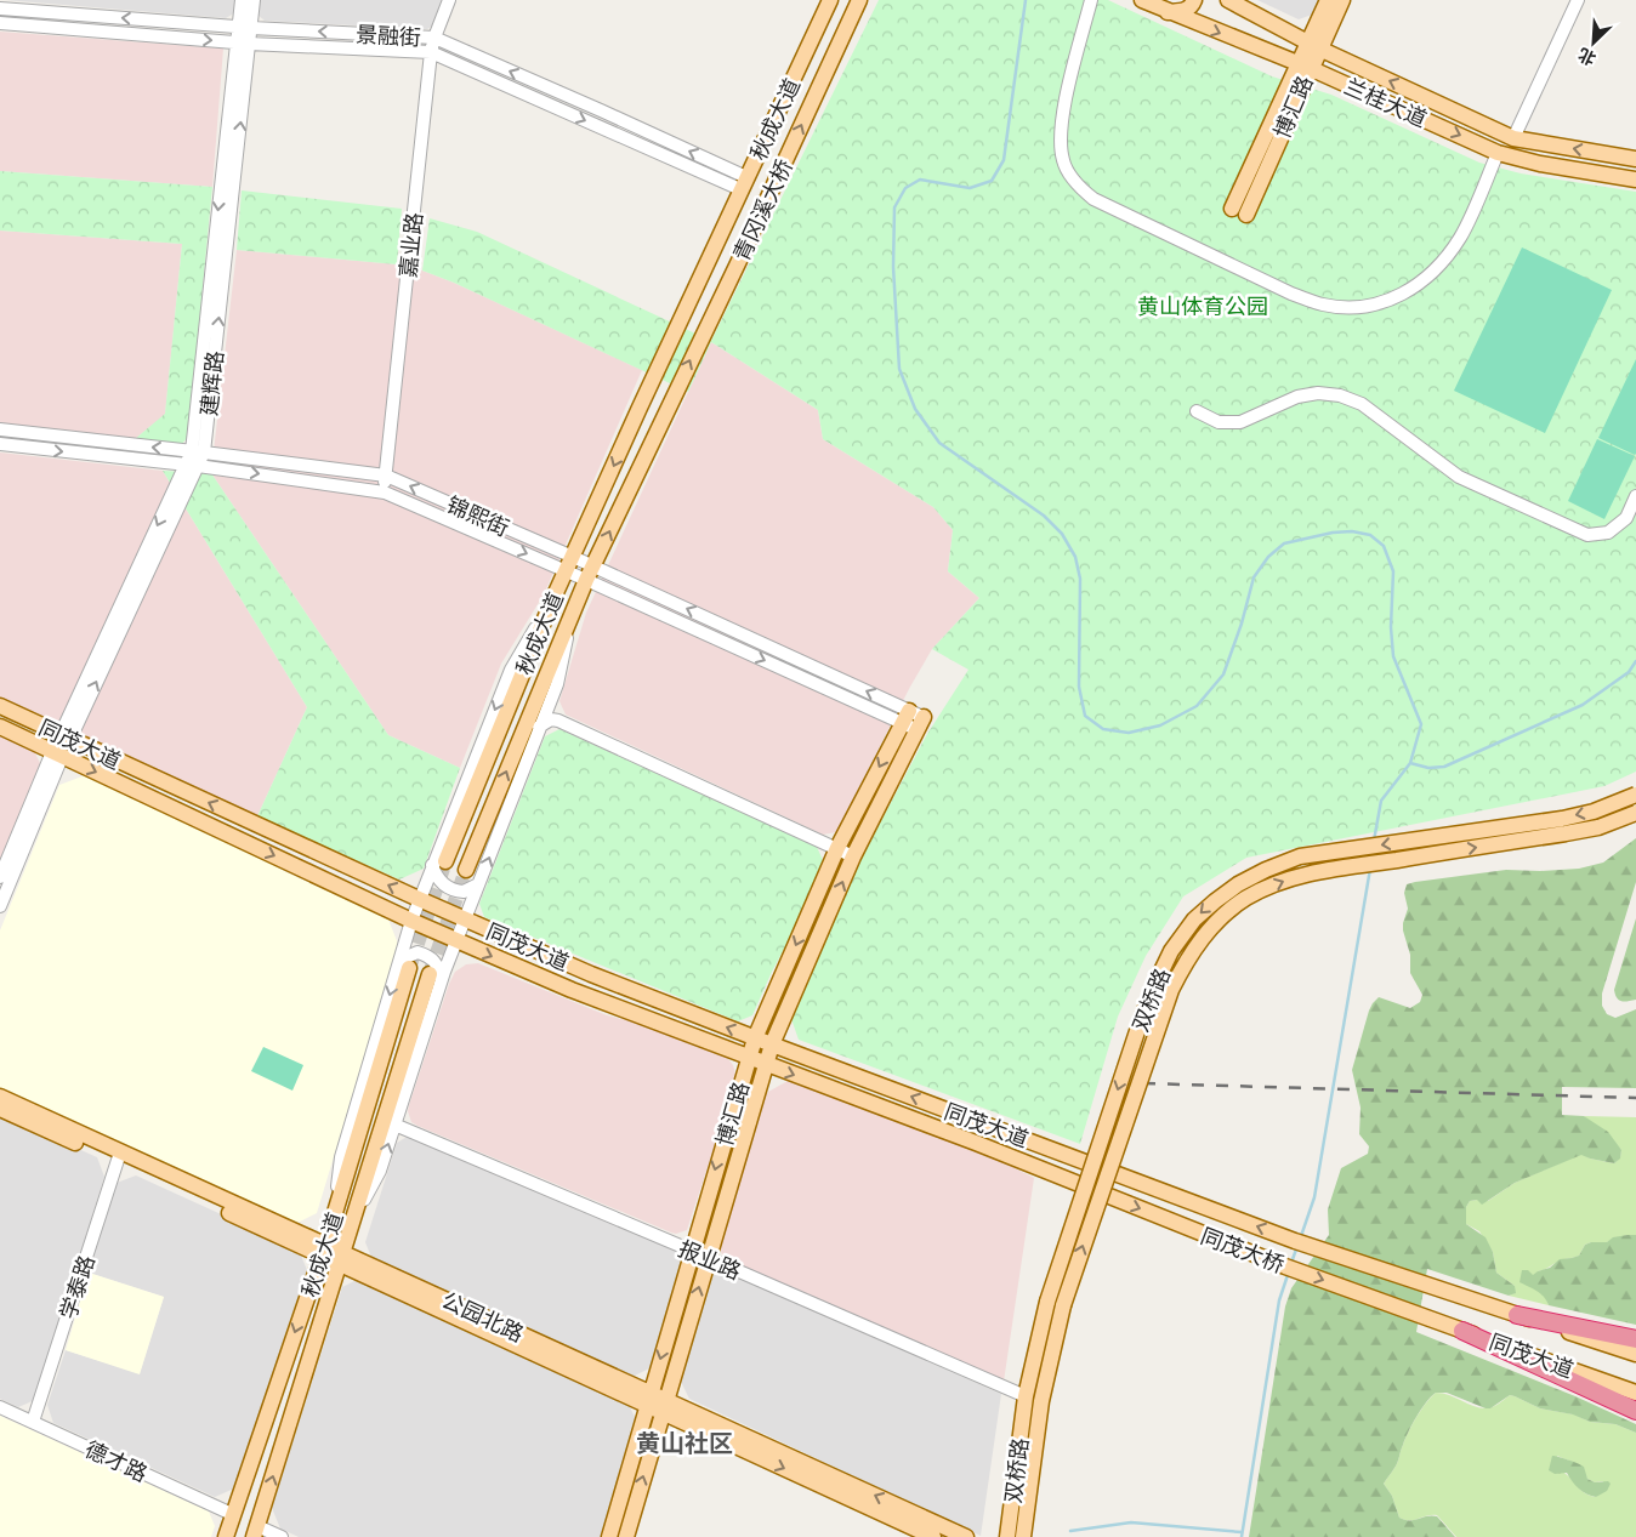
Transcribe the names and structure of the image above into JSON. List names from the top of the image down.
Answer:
{
  "streets": {
    "main road": [
      "兰桂大道",
      "博汇路",
      "秋成大道",
      "青冈溪大桥",
      "同茂大道",
      "双桥路",
      "同茂大桥",
      "公园北路"
    ],
    "street": [
      "景融街",
      "嘉业路",
      "建辉路",
      "锦熙街",
      "报业路",
      "学泰路",
      "德才路"
    ]
  },
  "crossings": [
    ["景融街", "秋成大道"],
    ["景融街", "嘉业路"],
    ["景融街", "建辉路"],
    ["兰桂大道", "博汇路"],
    ["博汇路", "锦熙街"],
    ["博汇路", "同茂大道"],
    ["博汇路", "报业路"],
    ["博汇路", "公园北路"],
    ["秋成大道", "青冈溪大桥"],
    ["秋成大道", "锦熙街"],
    ["秋成大道", "公园北路"],
    ["秋成大道", "德才路"],
    ["嘉业路", "锦熙街"],
    ["建辉路", "锦熙街"],
    ["建辉路", "同茂大道"],
    ["同茂大道", "同茂大桥"],
    ["双桥路", "报业路"],
    ["学泰路", "公园北路"],
    ["学泰路", "德才路"]
  ],
  "districts": ["黄山社区"],
  "parks": ["黄山体育公园"],
  "north": "bottom left"
}
